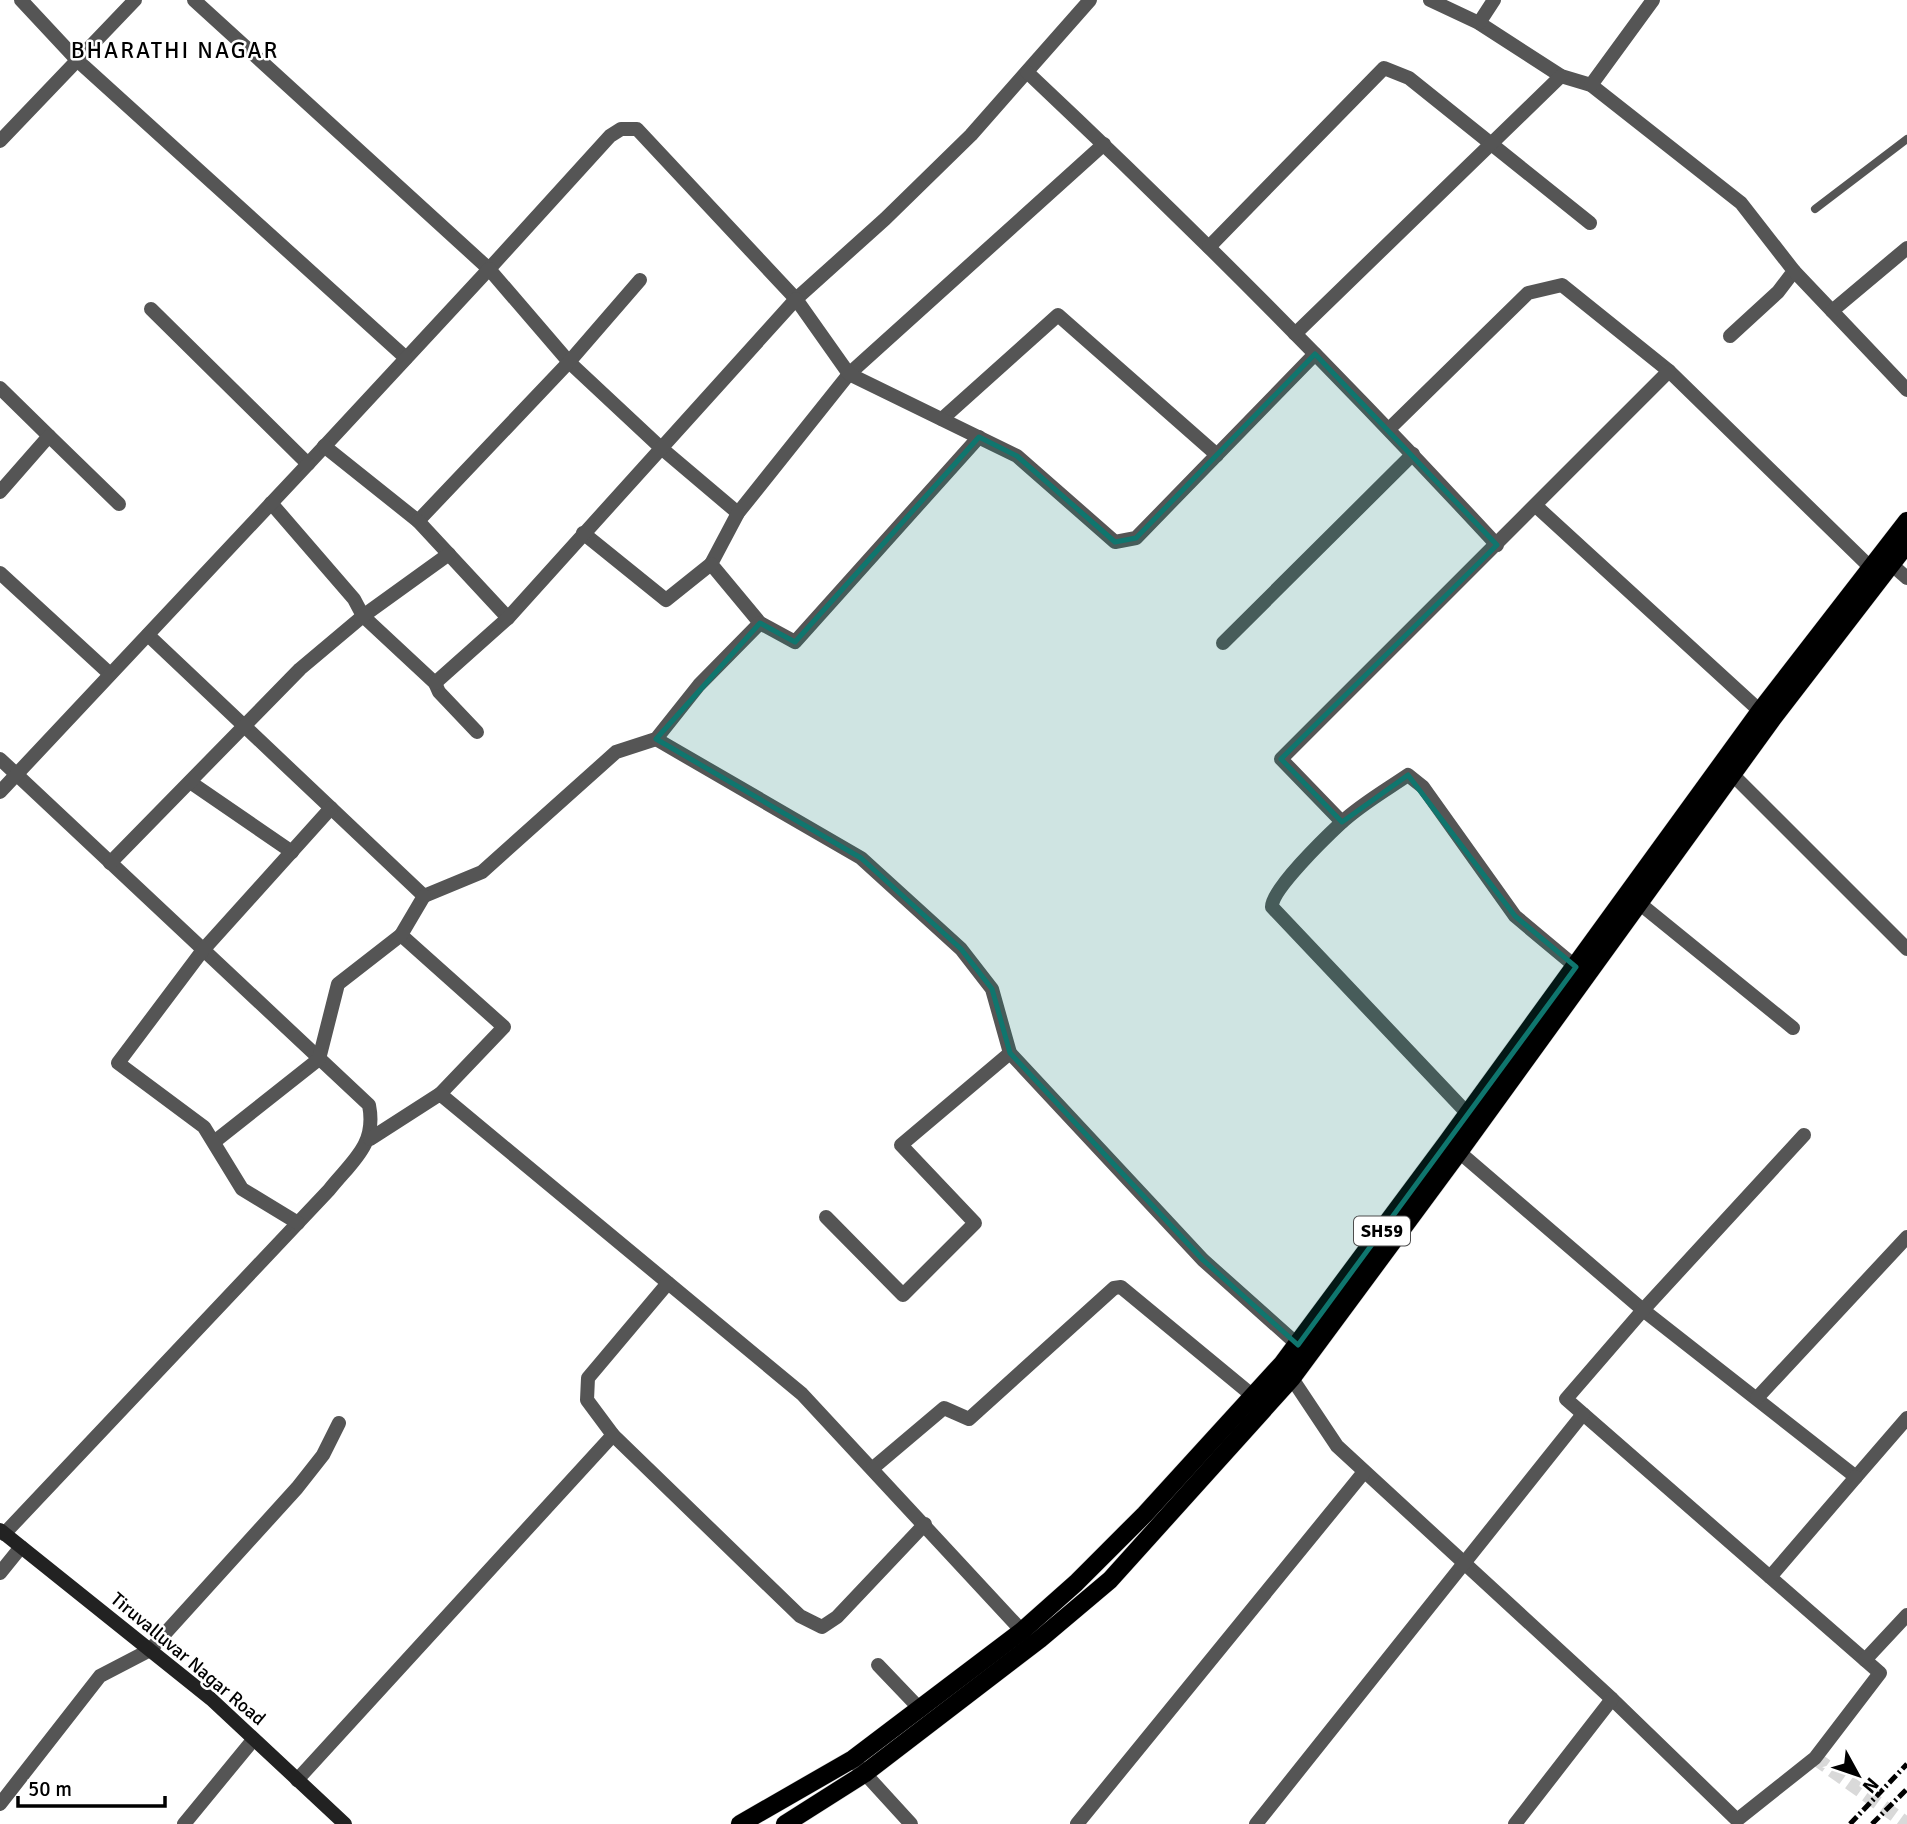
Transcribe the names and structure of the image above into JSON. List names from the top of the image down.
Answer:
{
  "streets": {
    "main road": ["SH59"],
    "street": ["Tiruvalluvar Nagar Road"]
  },
  "districts": ["BHARATHI NAGAR"],
  "scale_bar": "50 m",
  "north": "bottom right"
}
